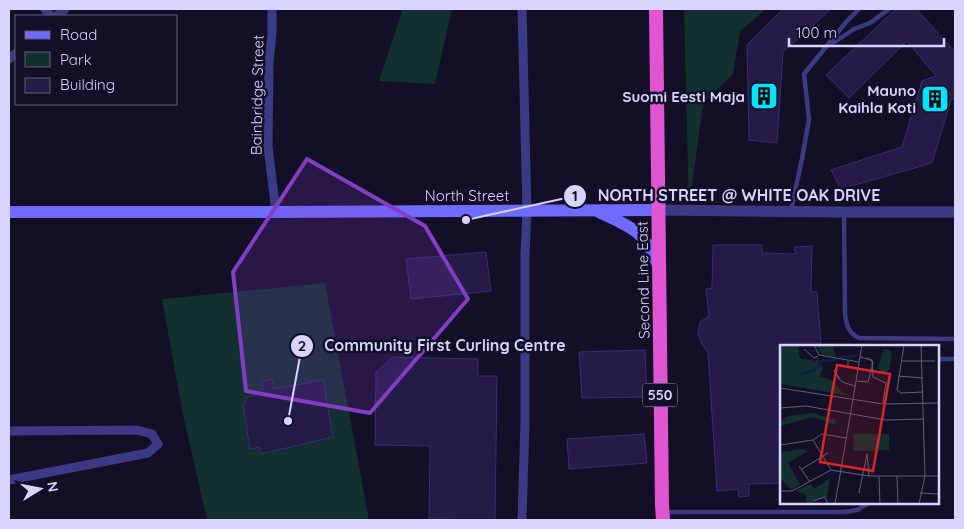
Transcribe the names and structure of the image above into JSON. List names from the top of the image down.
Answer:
{
  "streets": {
    "highway": ["Second Line East", "550"],
    "main road": ["North Street"],
    "street": ["Bainbridge Street"]
  },
  "crossings": [
    ["Bainbridge Street", "North Street"],
    ["North Street", "Second Line East"]
  ],
  "places": {
    "building": ["Suomi Eesti Maja", "Mauno Kaihla Koti"],
    "other": ["NORTH STREET @ WHITE OAK DRIVE", "Community First Curling Centre"]
  },
  "legend": ["Road", "Park", "Building"],
  "scale_bar": "100 m",
  "north": "right"
}
